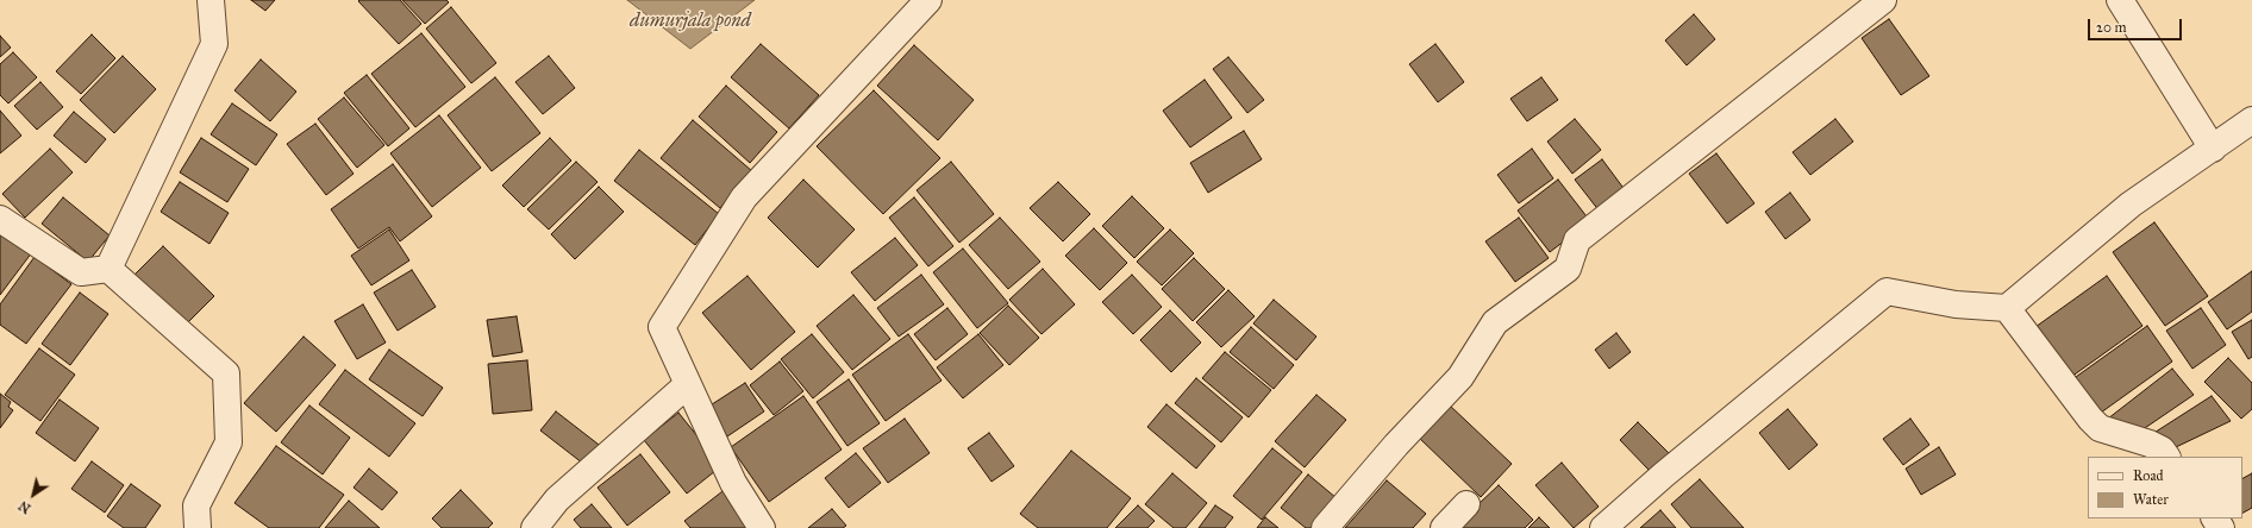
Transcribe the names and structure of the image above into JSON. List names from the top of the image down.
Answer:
{
  "water": ["dumurjala pond"],
  "legend": ["Road", "Water"],
  "scale_bar": "20 m",
  "north": "bottom left"
}
